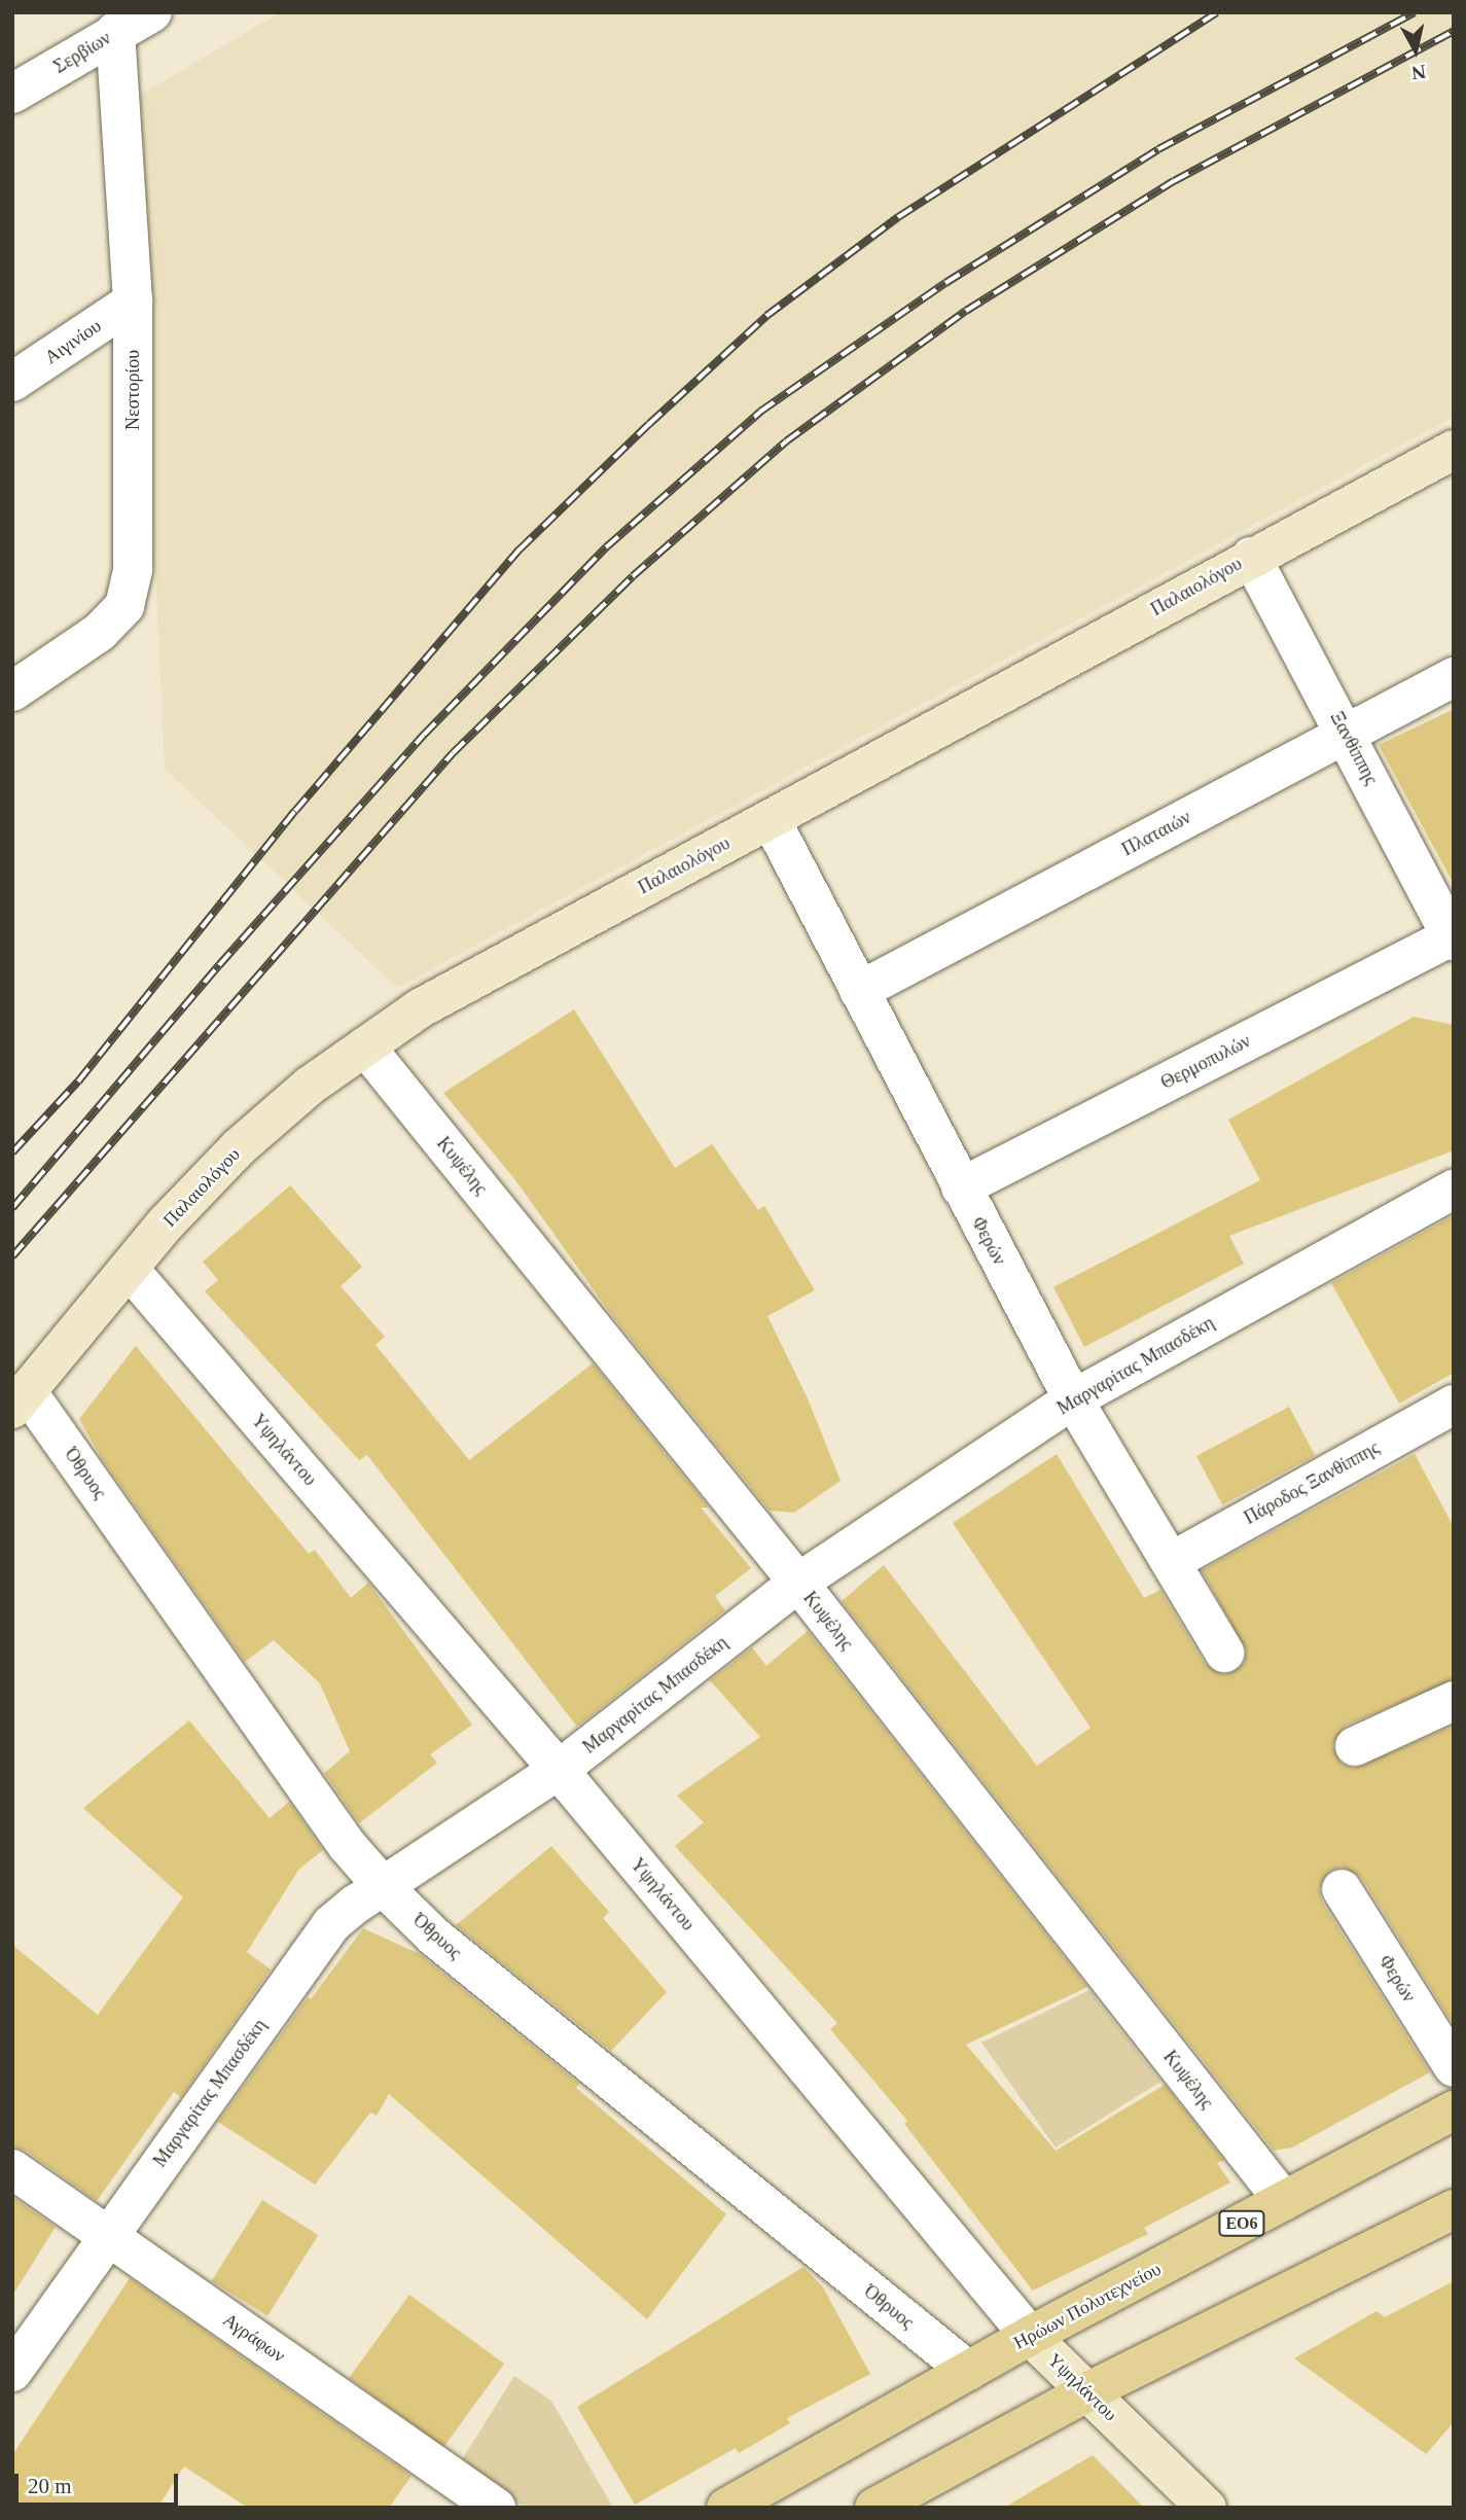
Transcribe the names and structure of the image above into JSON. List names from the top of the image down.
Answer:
{
  "streets": {
    "main road": ["ΕΟ6", "Ηρώων Πολυτεχνείου"],
    "street": [
      "Σερβίων",
      "Αιγινίου",
      "Νεστορίου",
      "Παλαιολόγου",
      "Ξανθίππης",
      "Πλαταιών",
      "Θερμοπυλών",
      "Κυψέλης",
      "Φερών",
      "Μαργαρίτας Μπασδέκη",
      "Υψηλάντου",
      "Όθρυος",
      "Πάροδος Ξανθίππης",
      "Αγράφων"
    ]
  },
  "crossings": [
    ["Σερβίων", "Νεστορίου"],
    ["Αιγινίου", "Νεστορίου"],
    ["Παλαιολόγου", "Ξανθίππης"],
    ["Παλαιολόγου", "Κυψέλης"],
    ["Παλαιολόγου", "Φερών"],
    ["Παλαιολόγου", "Υψηλάντου"],
    ["Παλαιολόγου", "Όθρυος"],
    ["Ξανθίππης", "Πλαταιών"],
    ["Ξανθίππης", "Θερμοπυλών"],
    ["Πλαταιών", "Φερών"],
    ["Θερμοπυλών", "Φερών"],
    ["Κυψέλης", "Μαργαρίτας Μπασδέκη"],
    ["Κυψέλης", "Ηρώων Πολυτεχνείου"],
    ["Φερών", "Μαργαρίτας Μπασδέκη"],
    ["Φερών", "Πάροδος Ξανθίππης"],
    ["Μαργαρίτας Μπασδέκη", "Υψηλάντου"],
    ["Μαργαρίτας Μπασδέκη", "Όθρυος"],
    ["Μαργαρίτας Μπασδέκη", "Αγράφων"],
    ["Υψηλάντου", "Ηρώων Πολυτεχνείου"],
    ["Όθρυος", "Ηρώων Πολυτεχνείου"]
  ],
  "scale_bar": "20 m",
  "north": "bottom"
}
